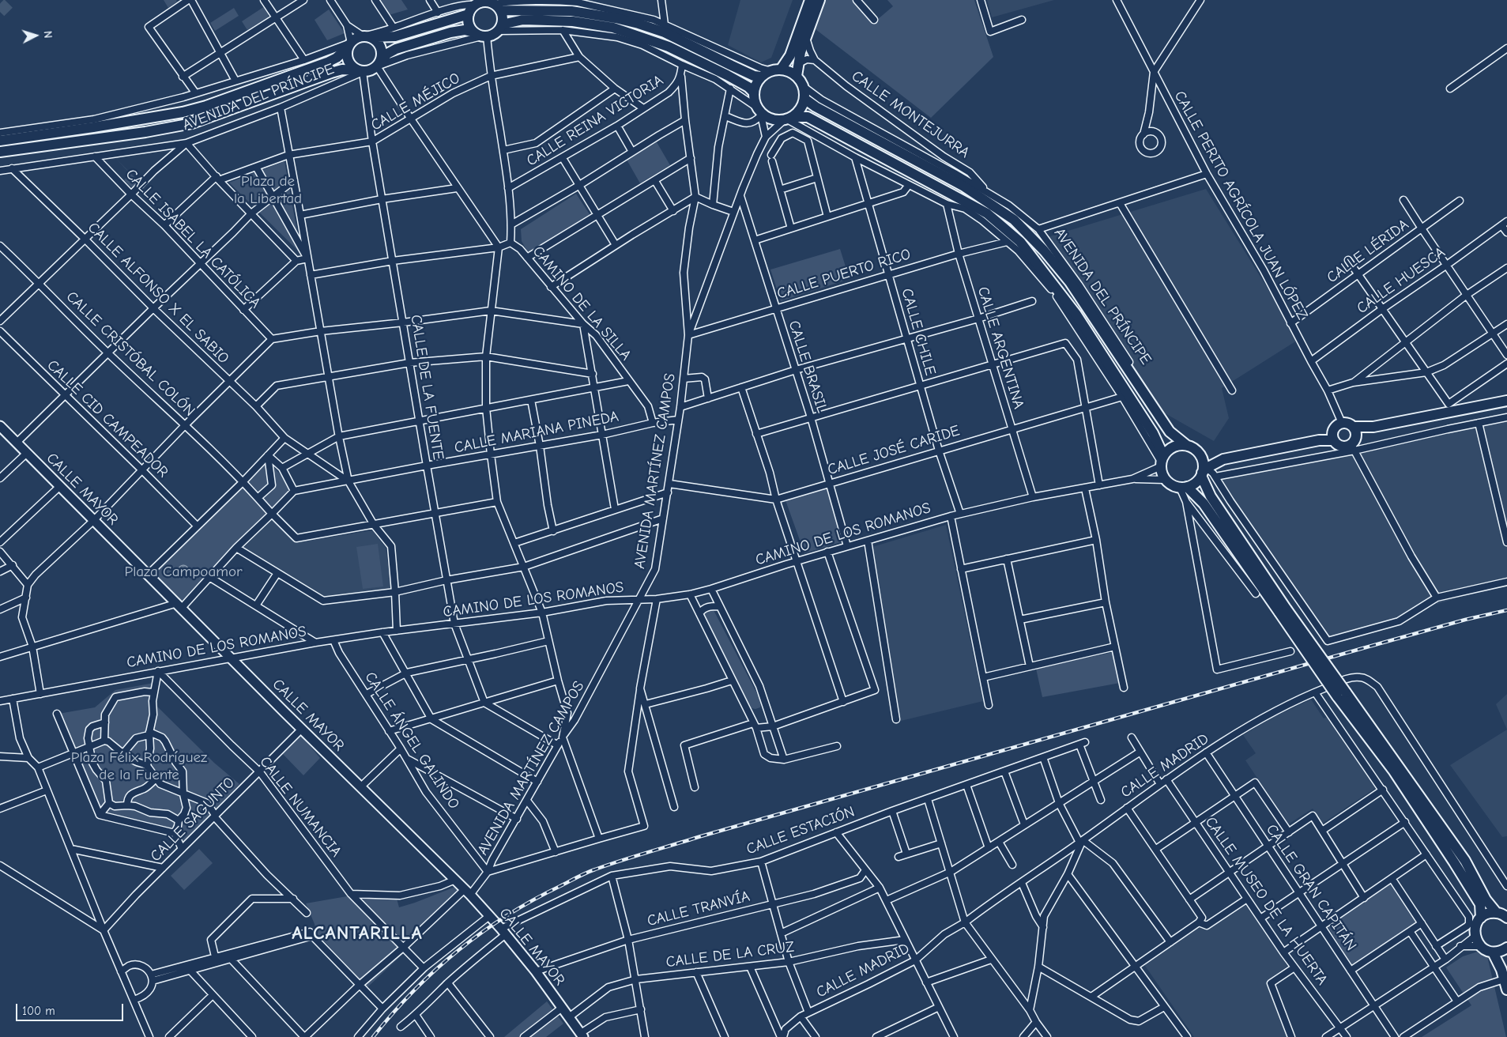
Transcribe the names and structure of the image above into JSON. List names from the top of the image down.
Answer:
{
  "streets": {
    "main road": ["AVENIDA DEL PRÍNCIPE", "CALLE MAYOR"],
    "street": [
      "CALLE MÉJICO",
      "CALLE MONTEJURRA",
      "CALLE REINA VICTORIA",
      "CALLE PERITO AGRÍCOLA JUAN LÓPEZ",
      "CALLE ISABEL LA CATÓLICA",
      "CALLE LÉRIDA",
      "CALLE PUERTO RICO",
      "CALLE HUESCA",
      "CALLE ALFONSO X EL SABIO",
      "CAMINO DE LA SILLA",
      "CALLE CHILE",
      "CALLE ARGENTINA",
      "CALLE CRISTÓBAL COLÓN",
      "CALLE BRASIL",
      "CALLE DE LA FUENTE",
      "CALLE CID CAMPEADOR",
      "CALLE MARIANA PINEDA",
      "CALLE JOSÉ CARIDE",
      "AVENIDA MARTÍNEZ CAMPOS",
      "CAMINO DE LOS ROMANOS",
      "CALLE ÁNGEL GALINDO",
      "CALLE MADRID",
      "CALLE NUMANCIA",
      "CALLE SAGUNTO",
      "CALLE ESTACIÓN",
      "CALLE GRAN CAPITÁN",
      "CALLE MUSEO DE LA HUERTA",
      "CALLE TRANVÍA",
      "CALLE DE LA CRUZ"
    ]
  },
  "crossings": [
    ["AVENIDA DEL PRÍNCIPE", "CALLE MONTEJURRA"],
    ["AVENIDA DEL PRÍNCIPE", "CALLE ISABEL LA CATÓLICA"],
    ["AVENIDA DEL PRÍNCIPE", "CALLE ALFONSO X EL SABIO"],
    ["AVENIDA DEL PRÍNCIPE", "CALLE DE LA FUENTE"],
    ["AVENIDA DEL PRÍNCIPE", "AVENIDA MARTÍNEZ CAMPOS"],
    ["AVENIDA DEL PRÍNCIPE", "CAMINO DE LOS ROMANOS"],
    ["CALLE MÉJICO", "CALLE DE LA FUENTE"],
    ["CALLE PERITO AGRÍCOLA JUAN LÓPEZ", "CALLE LÉRIDA"],
    ["CALLE PERITO AGRÍCOLA JUAN LÓPEZ", "CALLE HUESCA"],
    ["CALLE PUERTO RICO", "CALLE CHILE"],
    ["CALLE PUERTO RICO", "CALLE ARGENTINA"],
    ["CALLE PUERTO RICO", "CALLE BRASIL"],
    ["CALLE PUERTO RICO", "AVENIDA MARTÍNEZ CAMPOS"],
    ["CALLE ALFONSO X EL SABIO", "CALLE MARIANA PINEDA"],
    ["CAMINO DE LA SILLA", "CALLE MARIANA PINEDA"],
    ["CALLE CHILE", "CALLE JOSÉ CARIDE"],
    ["CALLE CHILE", "CAMINO DE LOS ROMANOS"],
    ["CALLE ARGENTINA", "CALLE JOSÉ CARIDE"],
    ["CALLE ARGENTINA", "CAMINO DE LOS ROMANOS"],
    ["CALLE BRASIL", "CALLE JOSÉ CARIDE"],
    ["CALLE BRASIL", "AVENIDA MARTÍNEZ CAMPOS"],
    ["CALLE BRASIL", "CAMINO DE LOS ROMANOS"],
    ["CALLE DE LA FUENTE", "CALLE MARIANA PINEDA"],
    ["CALLE DE LA FUENTE", "CAMINO DE LOS ROMANOS"],
    ["CALLE JOSÉ CARIDE", "AVENIDA MARTÍNEZ CAMPOS"],
    ["AVENIDA MARTÍNEZ CAMPOS", "CALLE MAYOR"],
    ["AVENIDA MARTÍNEZ CAMPOS", "CAMINO DE LOS ROMANOS"],
    ["AVENIDA MARTÍNEZ CAMPOS", "CALLE ÁNGEL GALINDO"],
    ["AVENIDA MARTÍNEZ CAMPOS", "CALLE NUMANCIA"],
    ["CALLE MAYOR", "CAMINO DE LOS ROMANOS"],
    ["CALLE MAYOR", "CALLE SAGUNTO"],
    ["CALLE MAYOR", "CALLE ESTACIÓN"],
    ["CALLE MAYOR", "CALLE TRANVÍA"],
    ["CALLE MAYOR", "CALLE DE LA CRUZ"],
    ["CAMINO DE LOS ROMANOS", "CALLE ÁNGEL GALINDO"],
    ["CAMINO DE LOS ROMANOS", "CALLE NUMANCIA"],
    ["CALLE MADRID", "CALLE GRAN CAPITÁN"],
    ["CALLE MADRID", "CALLE MUSEO DE LA HUERTA"],
    ["CALLE NUMANCIA", "CALLE SAGUNTO"]
  ],
  "districts": ["ALCANTARILLA"],
  "parks": ["Plaza de la Libertad", "Plaza Campoamor", "Plaza Félix Rodríguez de la Fuente"],
  "scale_bar": "100 m",
  "north": "right"
}
